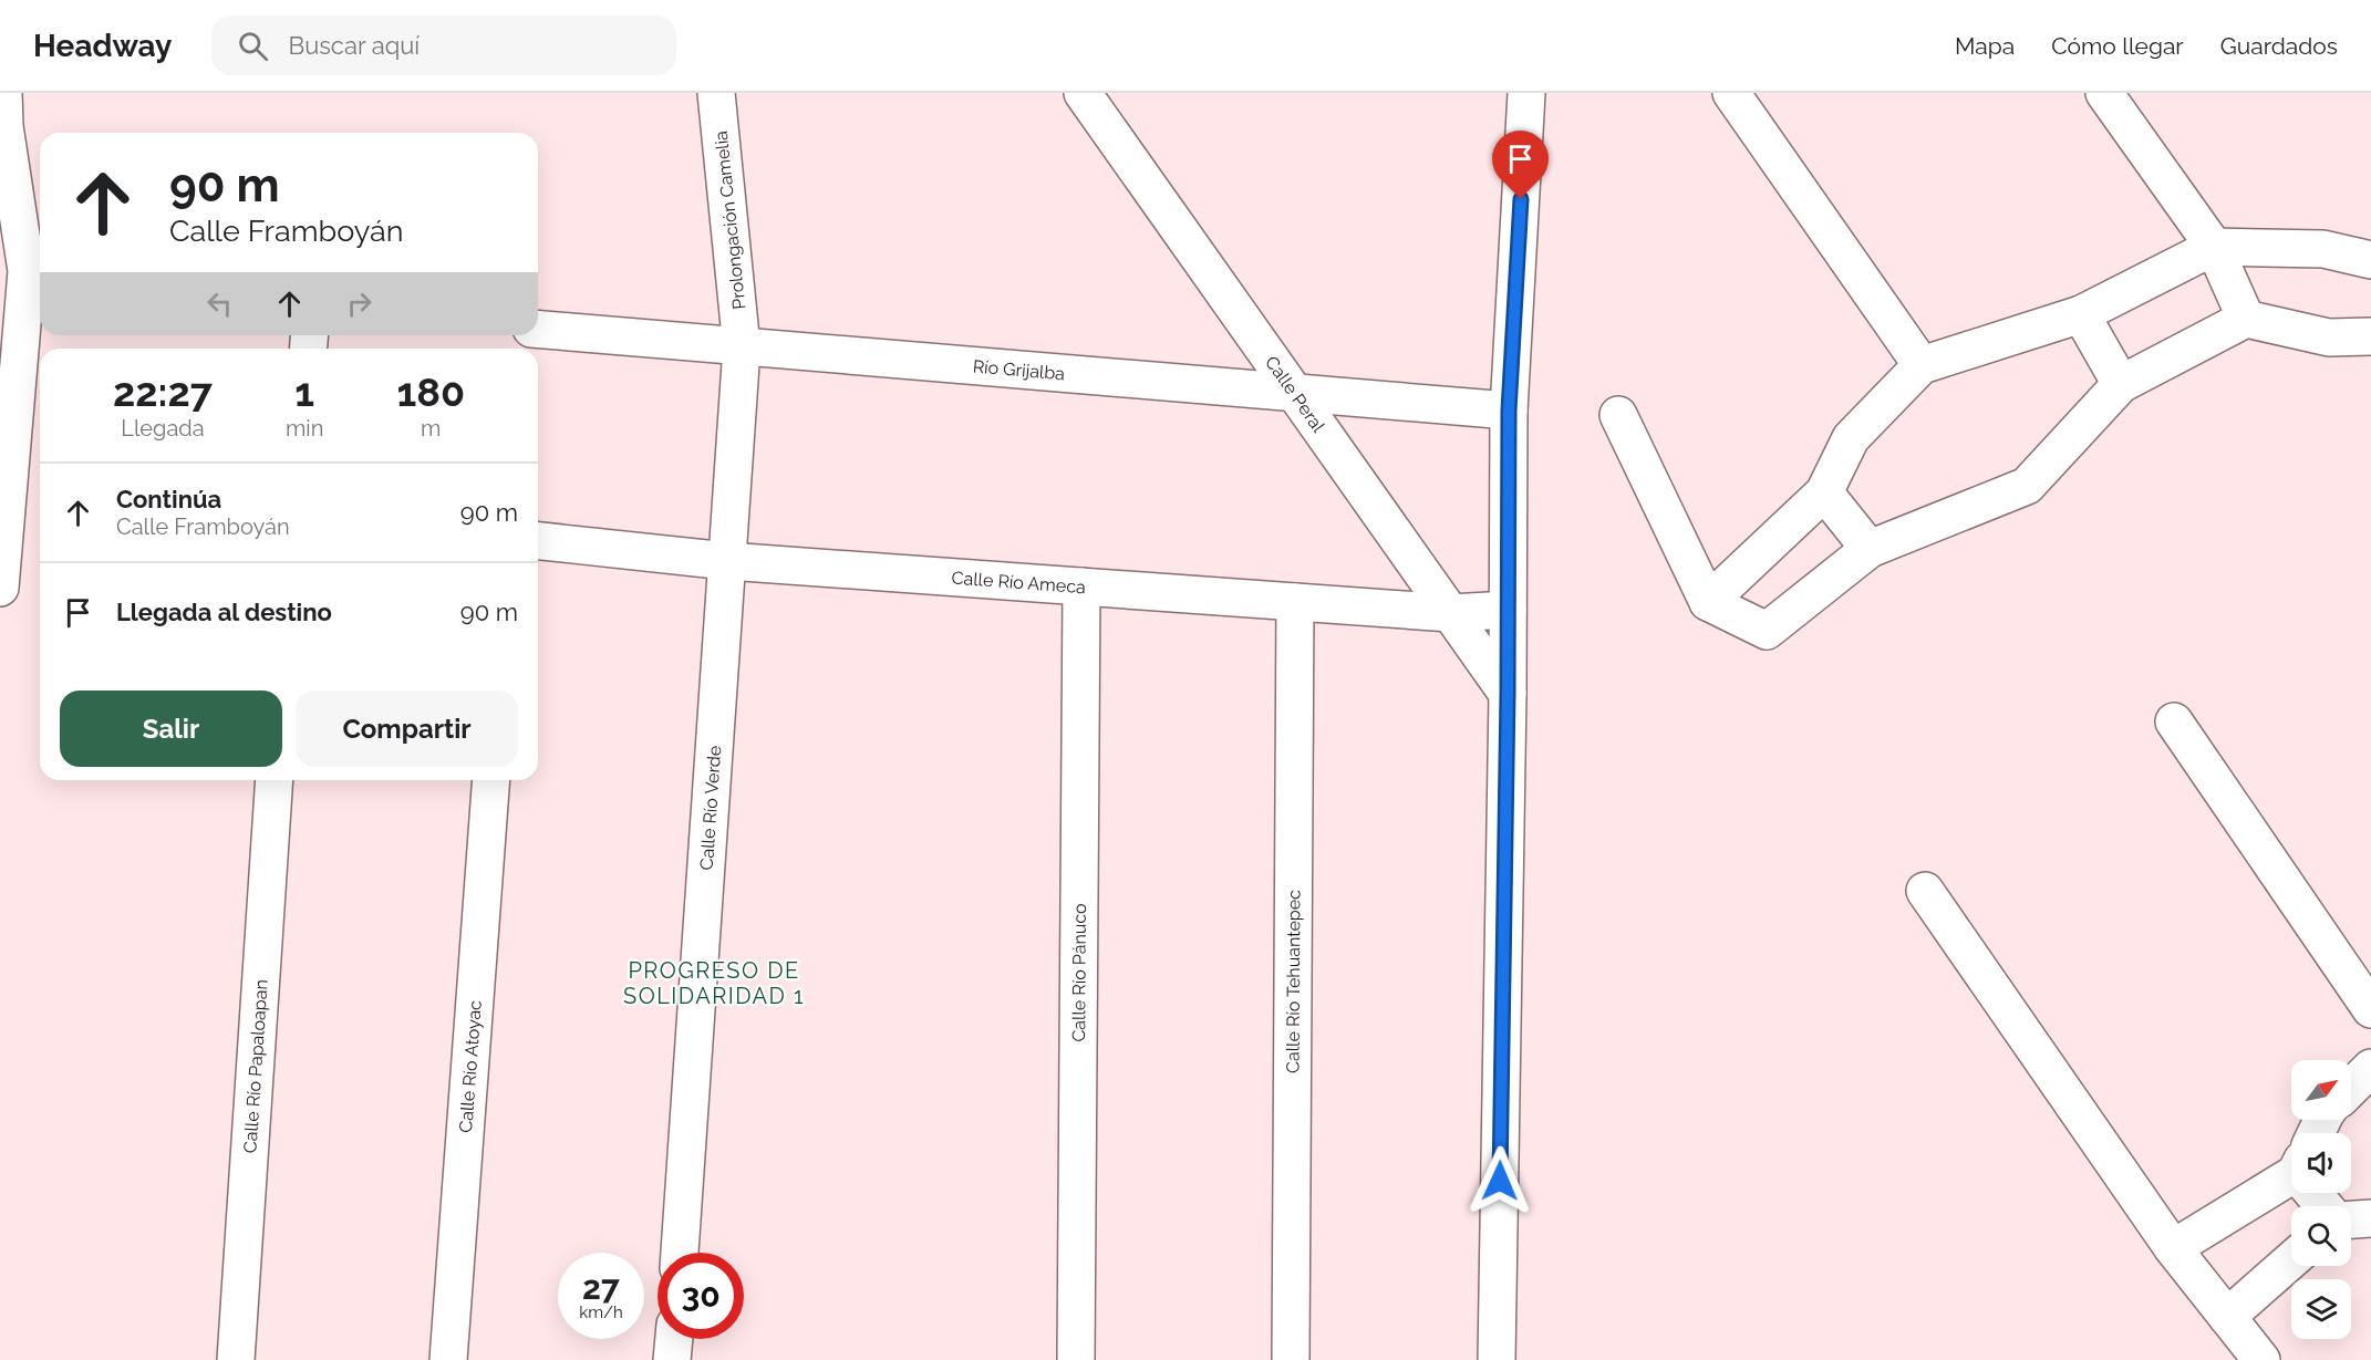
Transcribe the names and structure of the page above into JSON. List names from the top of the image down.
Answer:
{
  "streets": {
    "street": [
      "Prolongación Camelia",
      "Río Grijalba",
      "Calle Peral",
      "Calle Río Ameca",
      "Calle Río Verde",
      "Calle Río Pánuco",
      "Calle Río Tehuantepec",
      "Calle Río Papaloapan",
      "Calle Río Atoyac"
    ]
  },
  "crossings": [
    ["Prolongación Camelia", "Río Grijalba"],
    ["Prolongación Camelia", "Calle Río Verde"],
    ["Río Grijalba", "Calle Peral"],
    ["Río Grijalba", "Calle Río Verde"],
    ["Calle Peral", "Calle Río Ameca"],
    ["Calle Río Ameca", "Calle Río Verde"],
    ["Calle Río Ameca", "Calle Río Pánuco"],
    ["Calle Río Ameca", "Calle Río Tehuantepec"]
  ],
  "districts": ["PROGRESO DE SOLIDARIDAD 1"],
  "north": "top right",
  "page": {
    "header": "Headway",
    "search": "Buscar aquí",
    "nav": ["Mapa", "Cómo llegar", "Guardados"],
    "turn": ["90 m", "Calle Framboyán"],
    "eta": [
      "22:27",
      "Llegada",
      "1",
      "min",
      "180",
      "m"
    ],
    "list": [
      {
        "name": "Continúa",
        "note": "Calle Framboyán",
        "value": "90 m"
      },
      {
        "name": "Llegada al destino",
        "value": "90 m"
      }
    ],
    "buttons": ["Salir", "Compartir"],
    "speed": "27 km/h",
    "limit": "30"
  }
}
